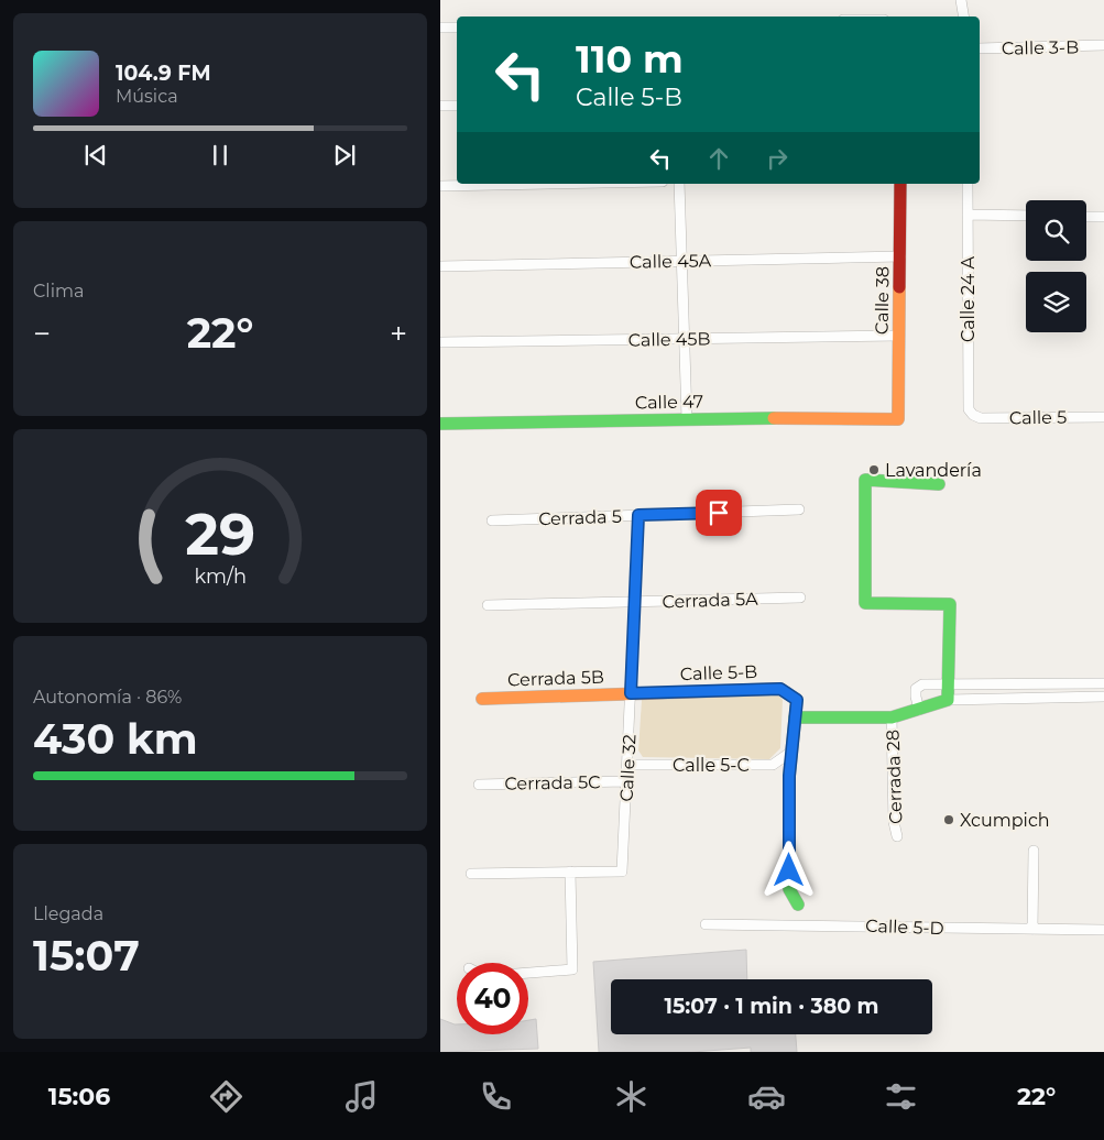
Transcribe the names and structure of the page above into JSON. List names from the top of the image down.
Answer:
{
  "streets": {
    "street": [
      "Calle 3-B",
      "Calle 45A",
      "Calle 24 A",
      "Calle 38",
      "Calle 45B",
      "Calle 47",
      "Calle 5",
      "Cerrada 5",
      "Cerrada 5A",
      "Calle 5-B",
      "Cerrada 5B",
      "Calle 5-C",
      "Calle 32",
      "Cerrada 28",
      "Cerrada 5C",
      "Calle 5-D"
    ]
  },
  "crossings": [
    ["Calle 45A", "Calle 38"],
    ["Calle 24 A", "Calle 5"],
    ["Calle 38", "Calle 45B"],
    ["Calle 38", "Calle 47"],
    ["Cerrada 5", "Calle 32"],
    ["Cerrada 5A", "Calle 32"],
    ["Calle 5-B", "Cerrada 5B"],
    ["Calle 5-B", "Calle 32"],
    ["Cerrada 5B", "Calle 32"],
    ["Calle 5-C", "Calle 32"],
    ["Calle 32", "Cerrada 5C"]
  ],
  "places": ["Lavandería", "Xcumpich"],
  "page": {
    "turn": ["110 m", "Calle 5-B"],
    "song": ["104.9 FM", "Música"],
    "tile": [
      "Clima",
      ["Autonomía · 86%", "430 km"],
      ["Llegada", "15:07"]
    ],
    "heat": ["−", "22°", "+"],
    "limit": "40",
    "trip": "15:07 · 1 min · 380 m",
    "tabs": ["15:06", "22°"],
    "gauge": ["29", "km/h"]
  }
}
